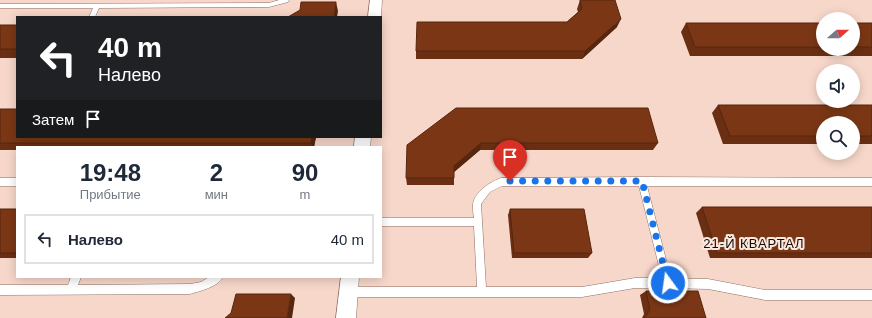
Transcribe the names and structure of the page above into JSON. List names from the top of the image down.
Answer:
{
  "districts": ["21-Й КВАРТАЛ"],
  "north": "right",
  "page": {
    "turn": ["40 m", "Налево"],
    "then": "Затем",
    "eta": [
      "19:48",
      "Прибытие",
      "2",
      "мин",
      "90",
      "m"
    ],
    "list": [
      {
        "name": "Налево",
        "value": "40 m"
      }
    ]
  }
}
